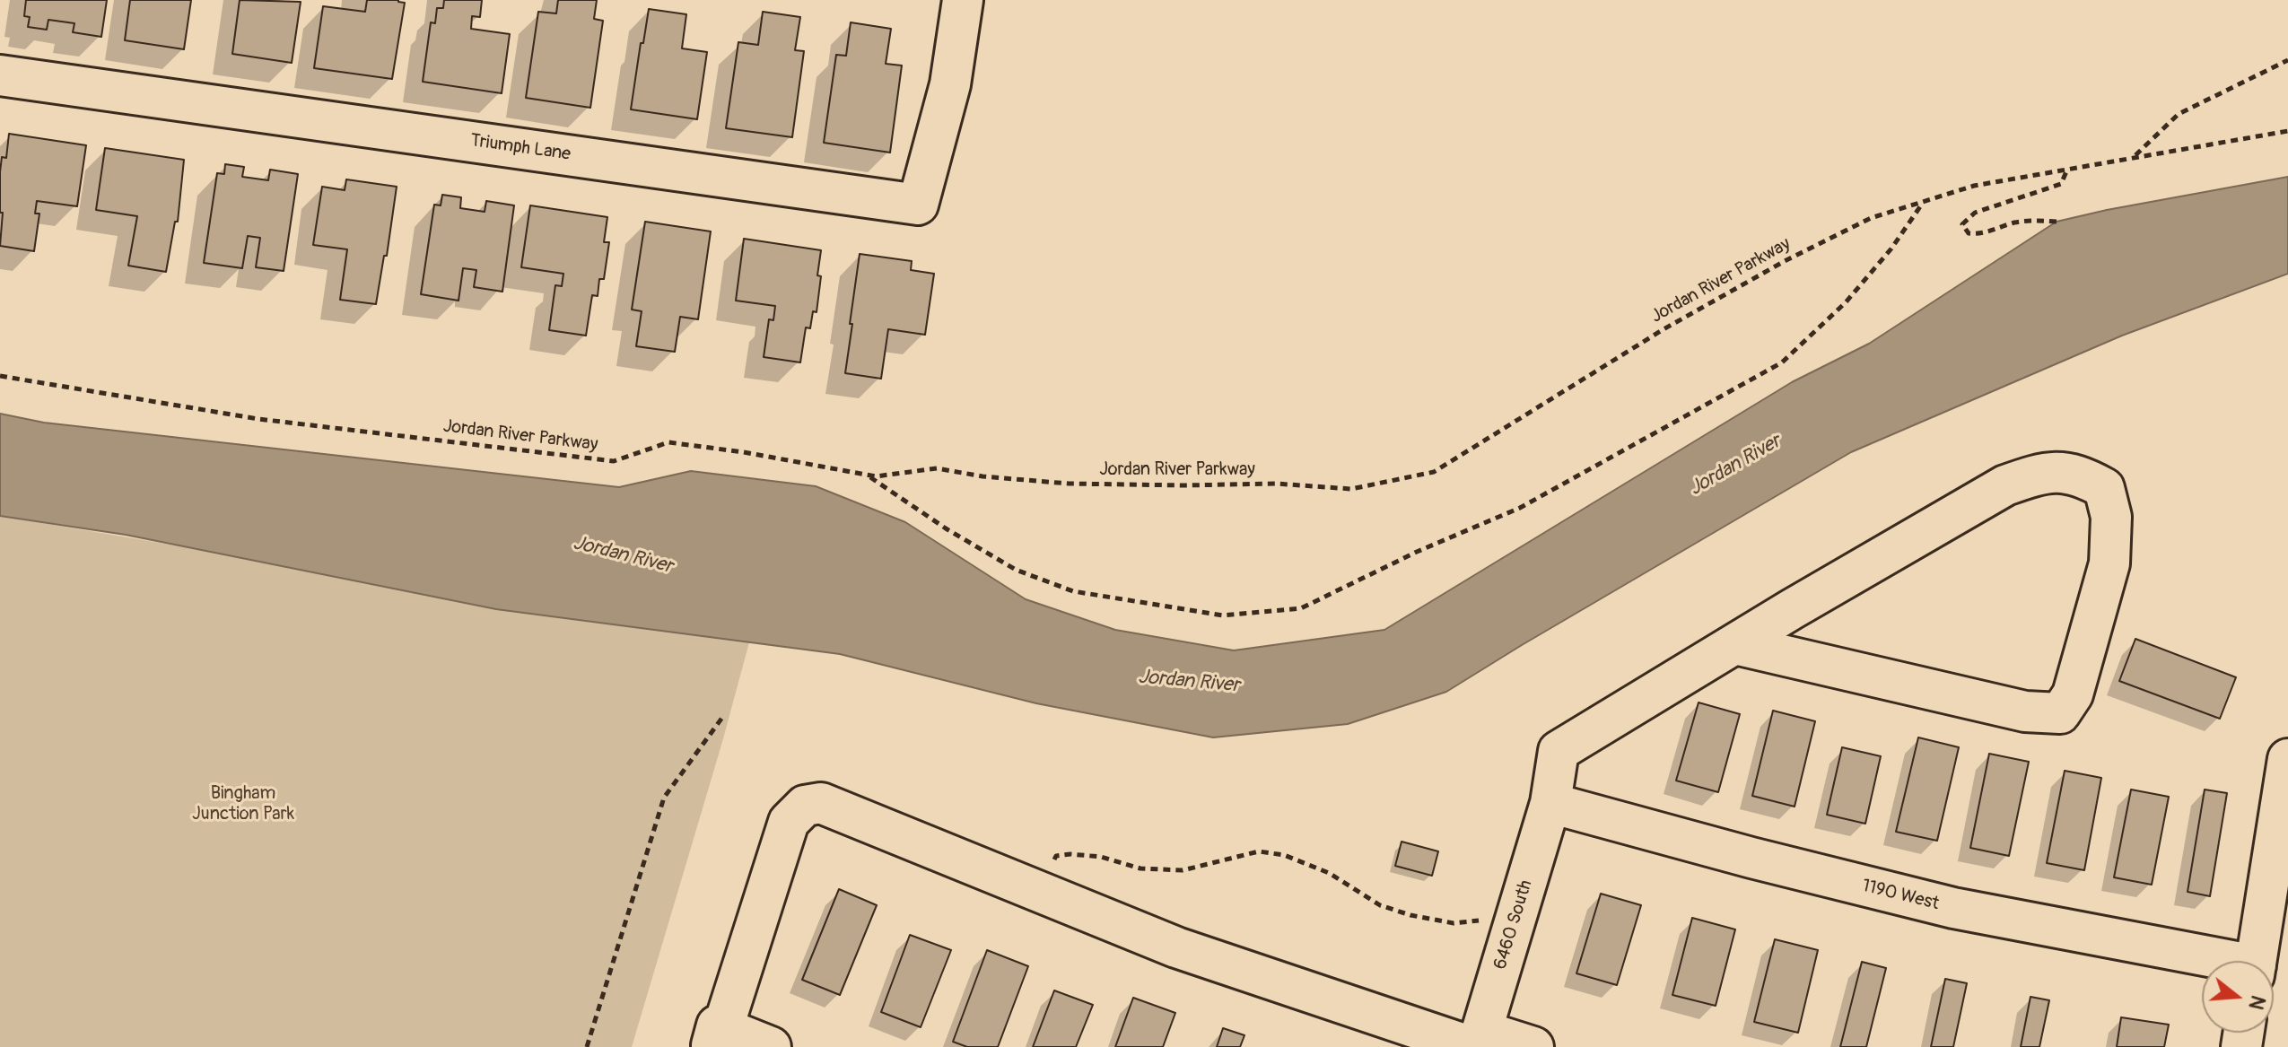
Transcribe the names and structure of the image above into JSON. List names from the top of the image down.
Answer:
{
  "streets": {
    "street": ["Triumph Lane", "1190 West", "6460 South"],
    "path": ["Jordan River Parkway"]
  },
  "crossings": [
    ["1190 West", "6460 South"]
  ],
  "water": ["Jordan River"],
  "parks": ["Bingham Junction Park"],
  "north": "right"
}
